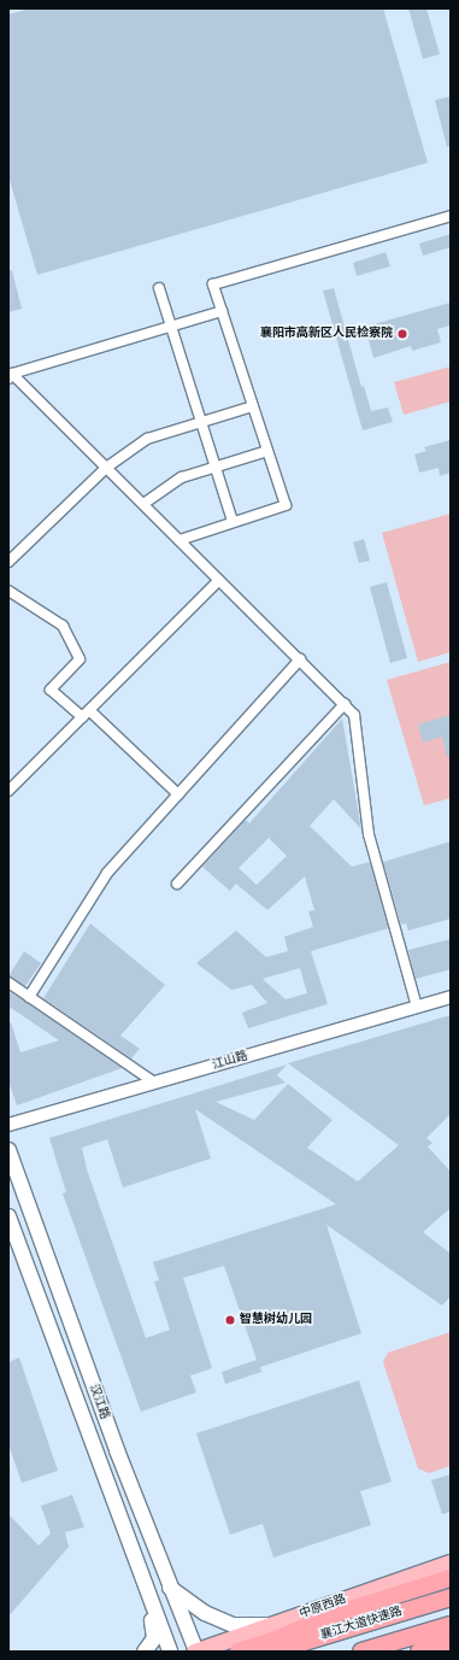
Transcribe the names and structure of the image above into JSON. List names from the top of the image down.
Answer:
{
  "streets": {
    "highway": ["襄江大道快速路"],
    "main road": ["汉江路", "中原西路"],
    "street": ["江山路"]
  },
  "crossings": [
    ["汉江路", "中原西路"]
  ],
  "places": ["襄阳市高新区人民检察院", "智慧树幼儿园"]
}
